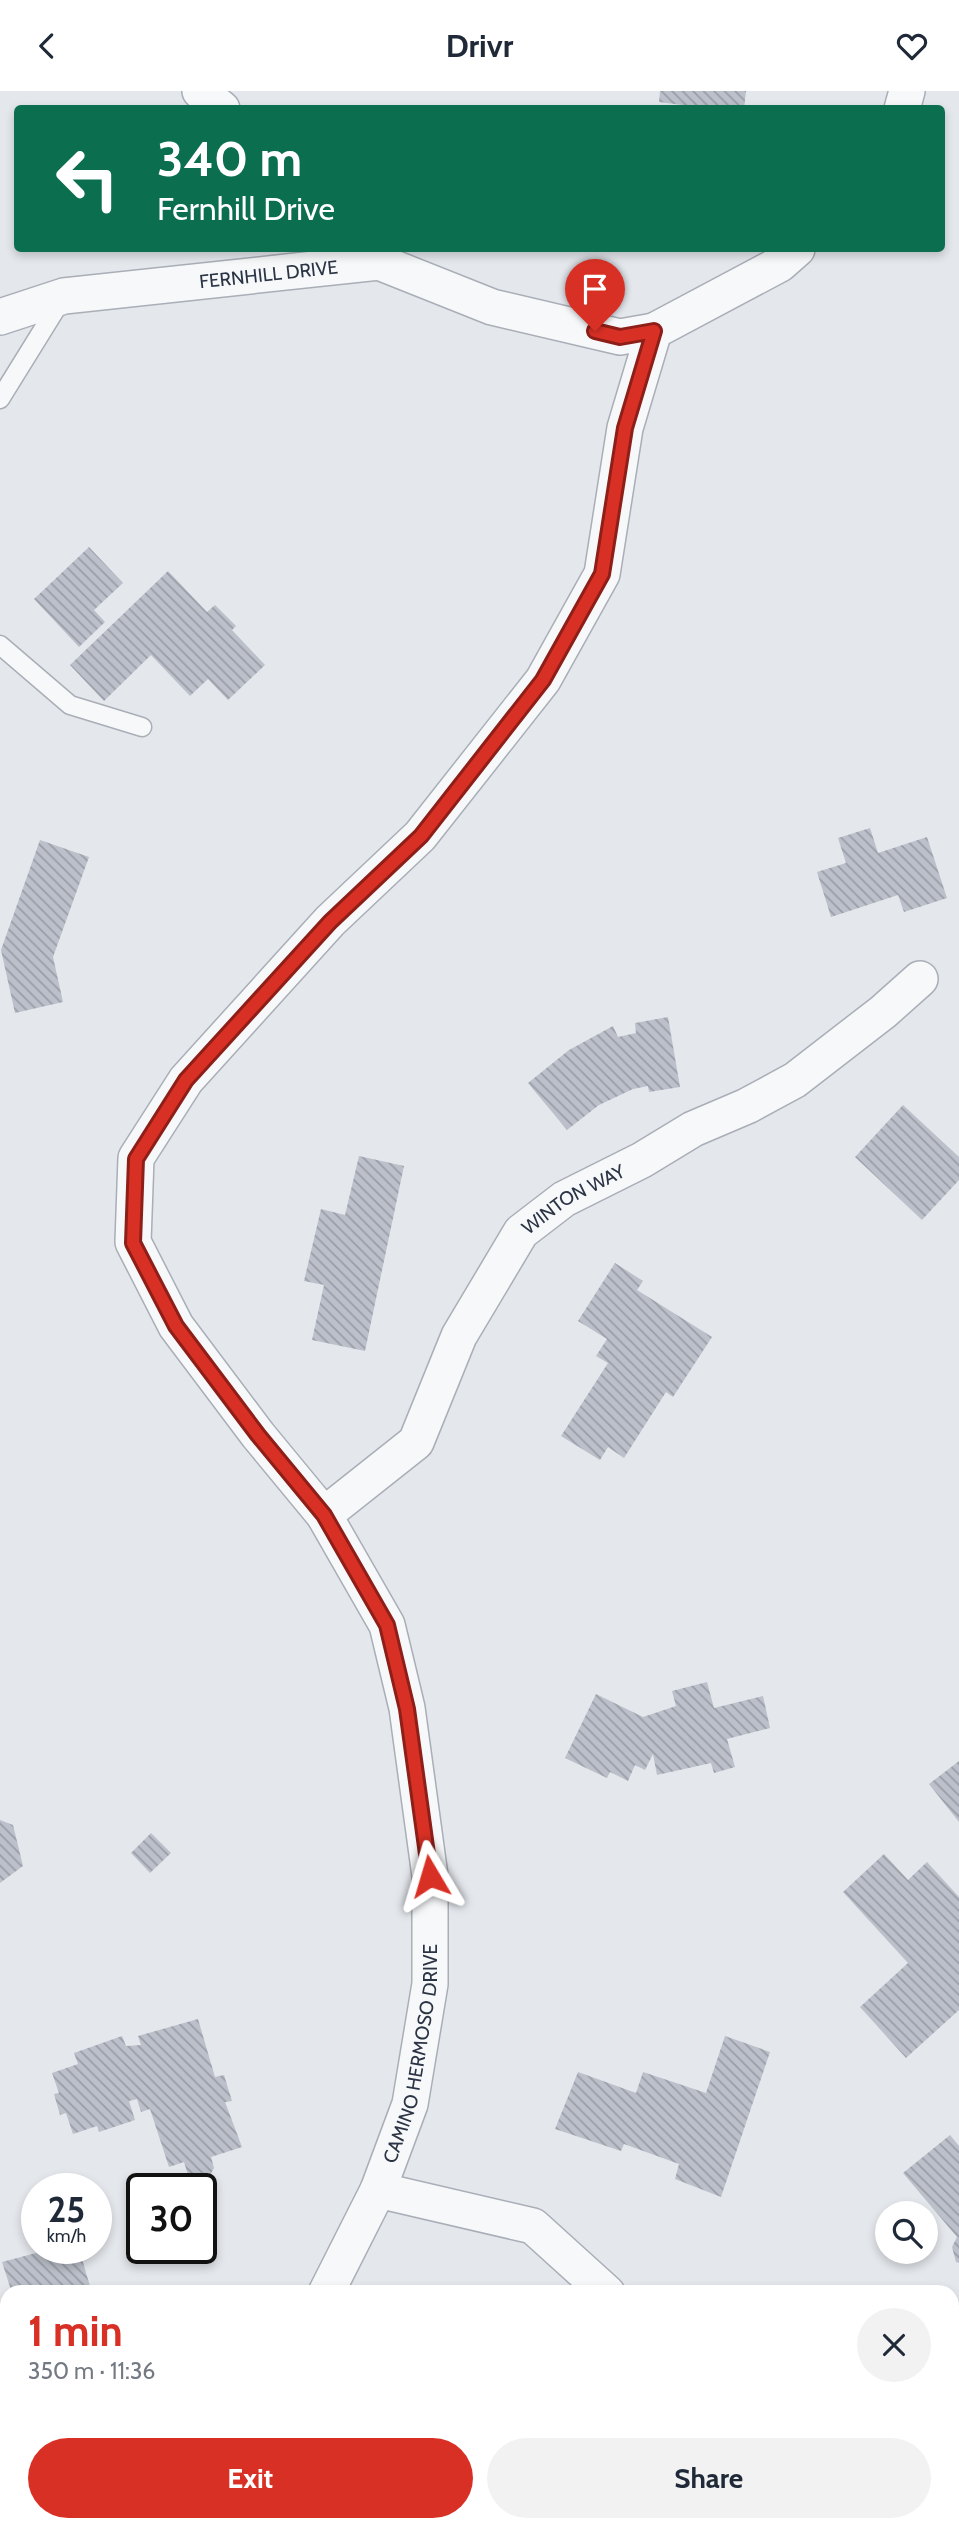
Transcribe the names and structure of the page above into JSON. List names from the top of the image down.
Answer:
{
  "streets": {
    "street": ["FERNHILL DRIVE", "WINTON WAY", "CAMINO HERMOSO DRIVE"]
  },
  "crossings": [
    ["FERNHILL DRIVE", "CAMINO HERMOSO DRIVE"],
    ["WINTON WAY", "CAMINO HERMOSO DRIVE"]
  ],
  "page": {
    "header": "Drivr",
    "turn": ["340 m", "Fernhill Drive"],
    "speed": "25 km/h",
    "limit": "30",
    "heading": ["1 min", "350 m · 11:36"],
    "buttons": ["Exit", "Share"]
  }
}
